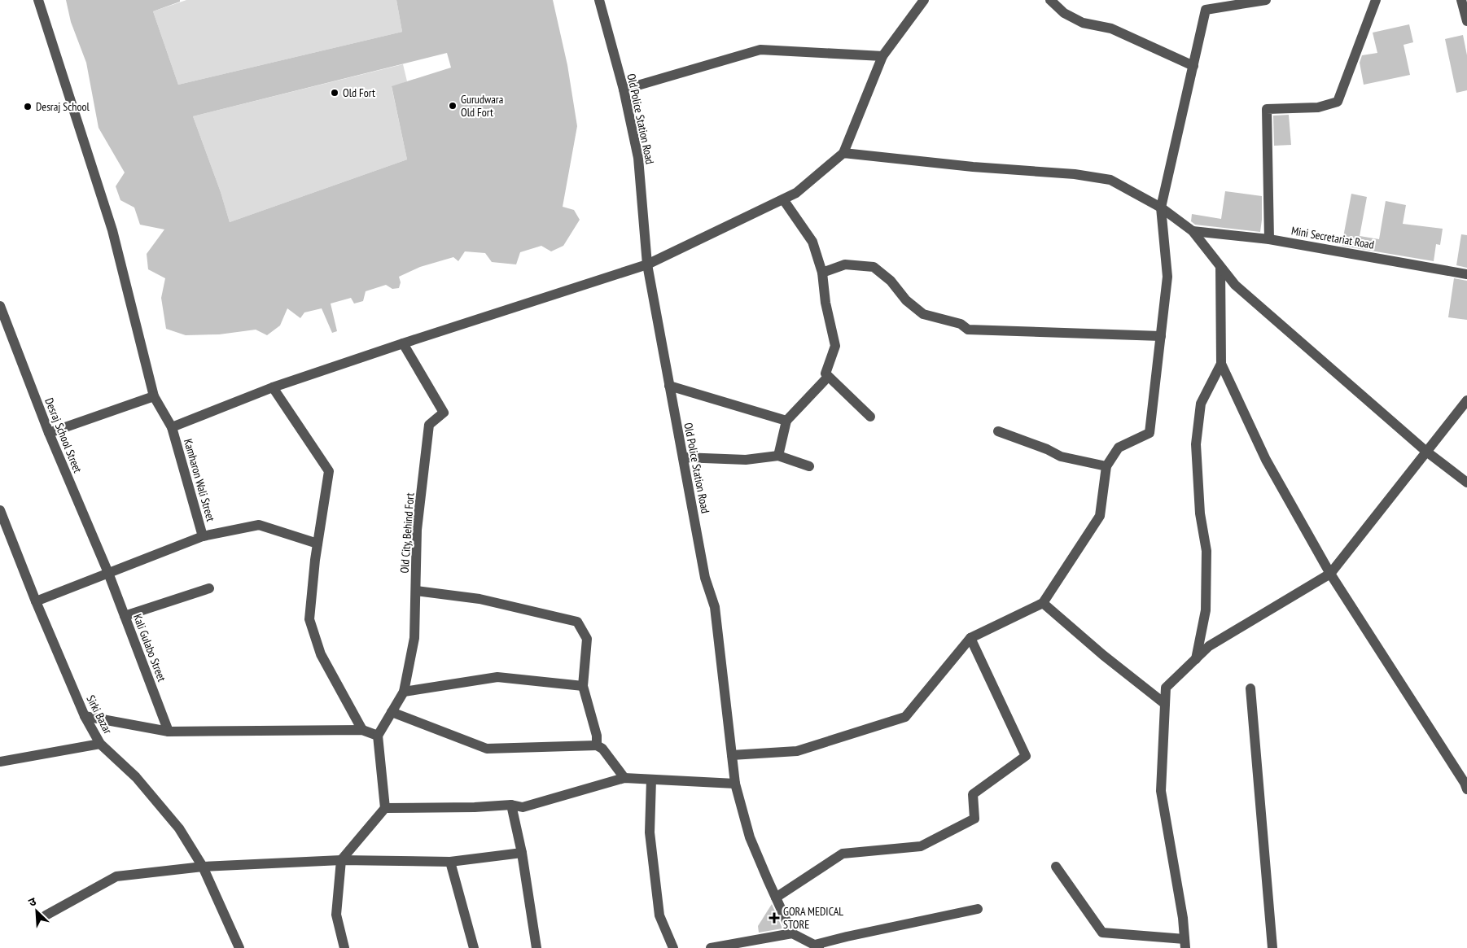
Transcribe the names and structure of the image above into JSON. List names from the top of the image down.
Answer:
{
  "streets": {
    "street": [
      "Old Police Station Road",
      "Mini Secretariat Road",
      "Desraj School Street",
      "Kamharon Wali Street",
      "Old City, Behind Fort",
      "Kali Gulabo Street",
      "Sirki Bazar"
    ]
  },
  "crossings": [
    ["Desraj School Street", "Kamharon Wali Street"],
    ["Desraj School Street", "Kali Gulabo Street"],
    ["Kamharon Wali Street", "Kali Gulabo Street"],
    ["Kamharon Wali Street", "Sirki Bazar"]
  ],
  "places": {
    "other": ["Old Fort", "Gurudwara Old Fort", "Desraj School"],
    "health": ["GORA MEDICAL STORE"]
  },
  "north": "top left"
}
